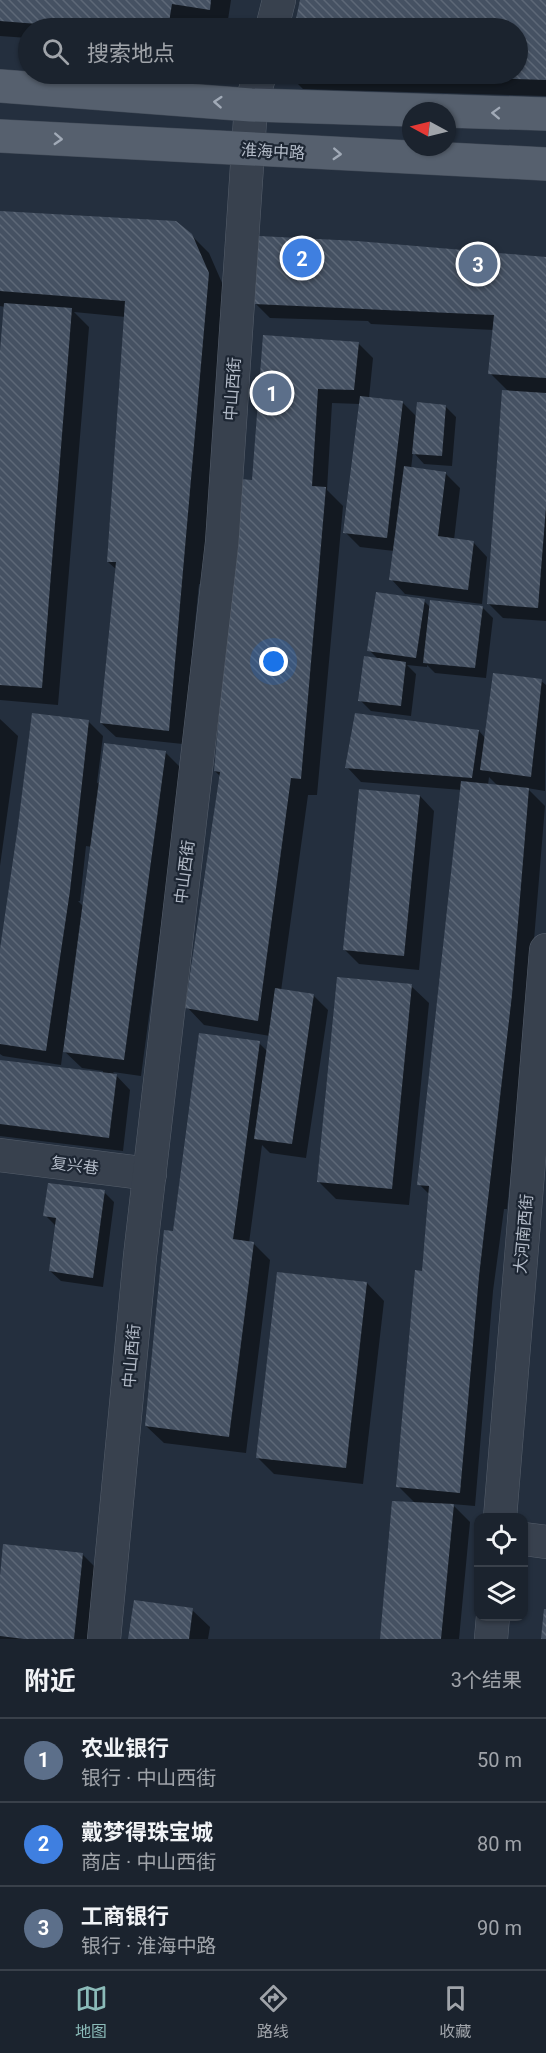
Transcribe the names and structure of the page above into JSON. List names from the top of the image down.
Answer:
{
  "streets": {
    "main road": ["淮海中路"],
    "street": ["中山西街", "复兴巷", "大河南西街"]
  },
  "crossings": [
    ["淮海中路", "中山西街"],
    ["中山西街", "复兴巷"]
  ],
  "north": "left",
  "page": {
    "search": "搜索地点",
    "pins": ["2", "3", "1"],
    "heading": ["附近", "3个结果"],
    "list": [
      {
        "mark": "1",
        "name": "农业银行",
        "note": "银行 · 中山西街",
        "value": "50 m"
      },
      {
        "mark": "2",
        "name": "戴梦得珠宝城",
        "note": "商店 · 中山西街",
        "value": "80 m"
      },
      {
        "mark": "3",
        "name": "工商银行",
        "note": "银行 · 淮海中路",
        "value": "90 m"
      }
    ],
    "nav": ["地图", "路线", "收藏"]
  }
}
